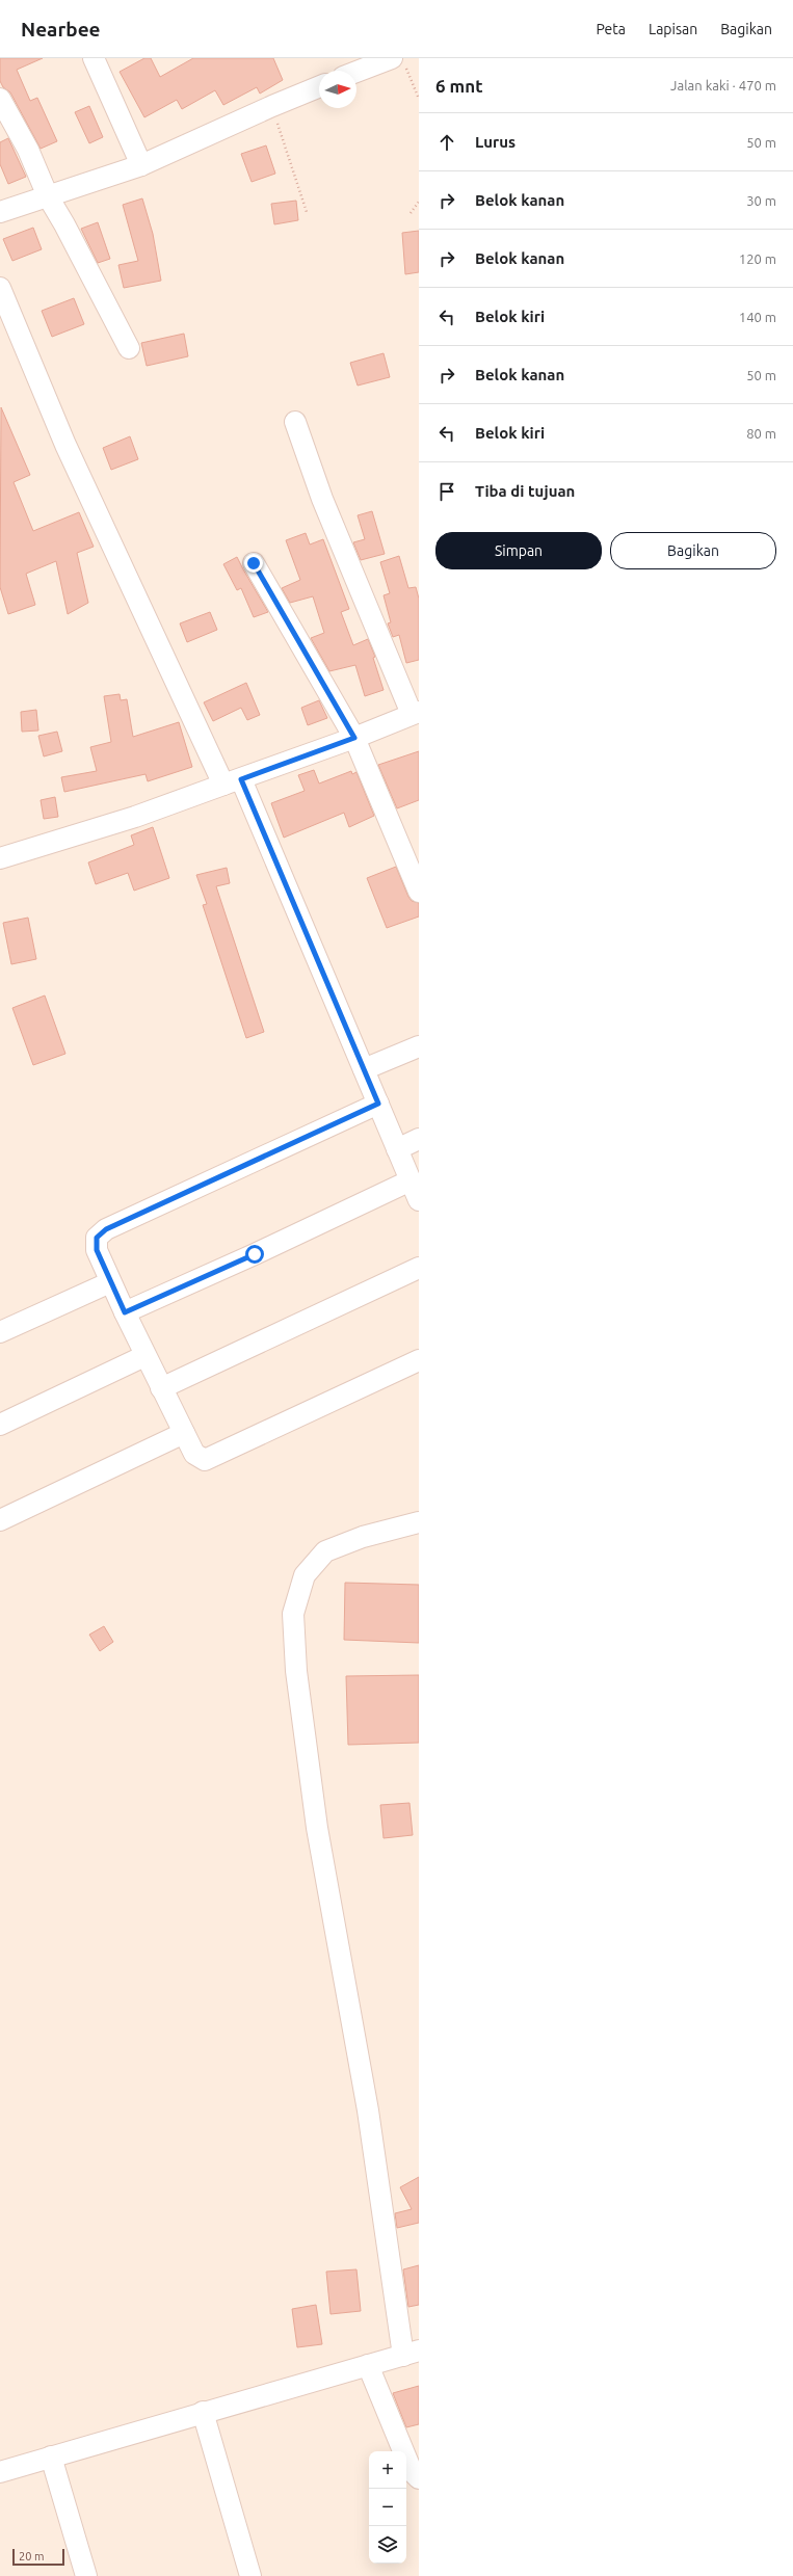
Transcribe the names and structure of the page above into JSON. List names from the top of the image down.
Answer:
{
  "scale_bar": "20 m",
  "north": "right",
  "page": {
    "header": "Nearbee",
    "nav": ["Peta", "Lapisan", "Bagikan"],
    "heading": ["6 mnt", "Jalan kaki · 470 m"],
    "list": [
      ["Lurus", "50 m"],
      ["Belok kanan", "30 m"],
      ["Belok kanan", "120 m"],
      ["Belok kiri", "140 m"],
      ["Belok kanan", "50 m"],
      ["Belok kiri", "80 m"],
      "Tiba di tujuan"
    ],
    "buttons": ["Simpan", "Bagikan"],
    "map_buttons": ["+", "−"],
    "scale": "20 m"
  }
}
